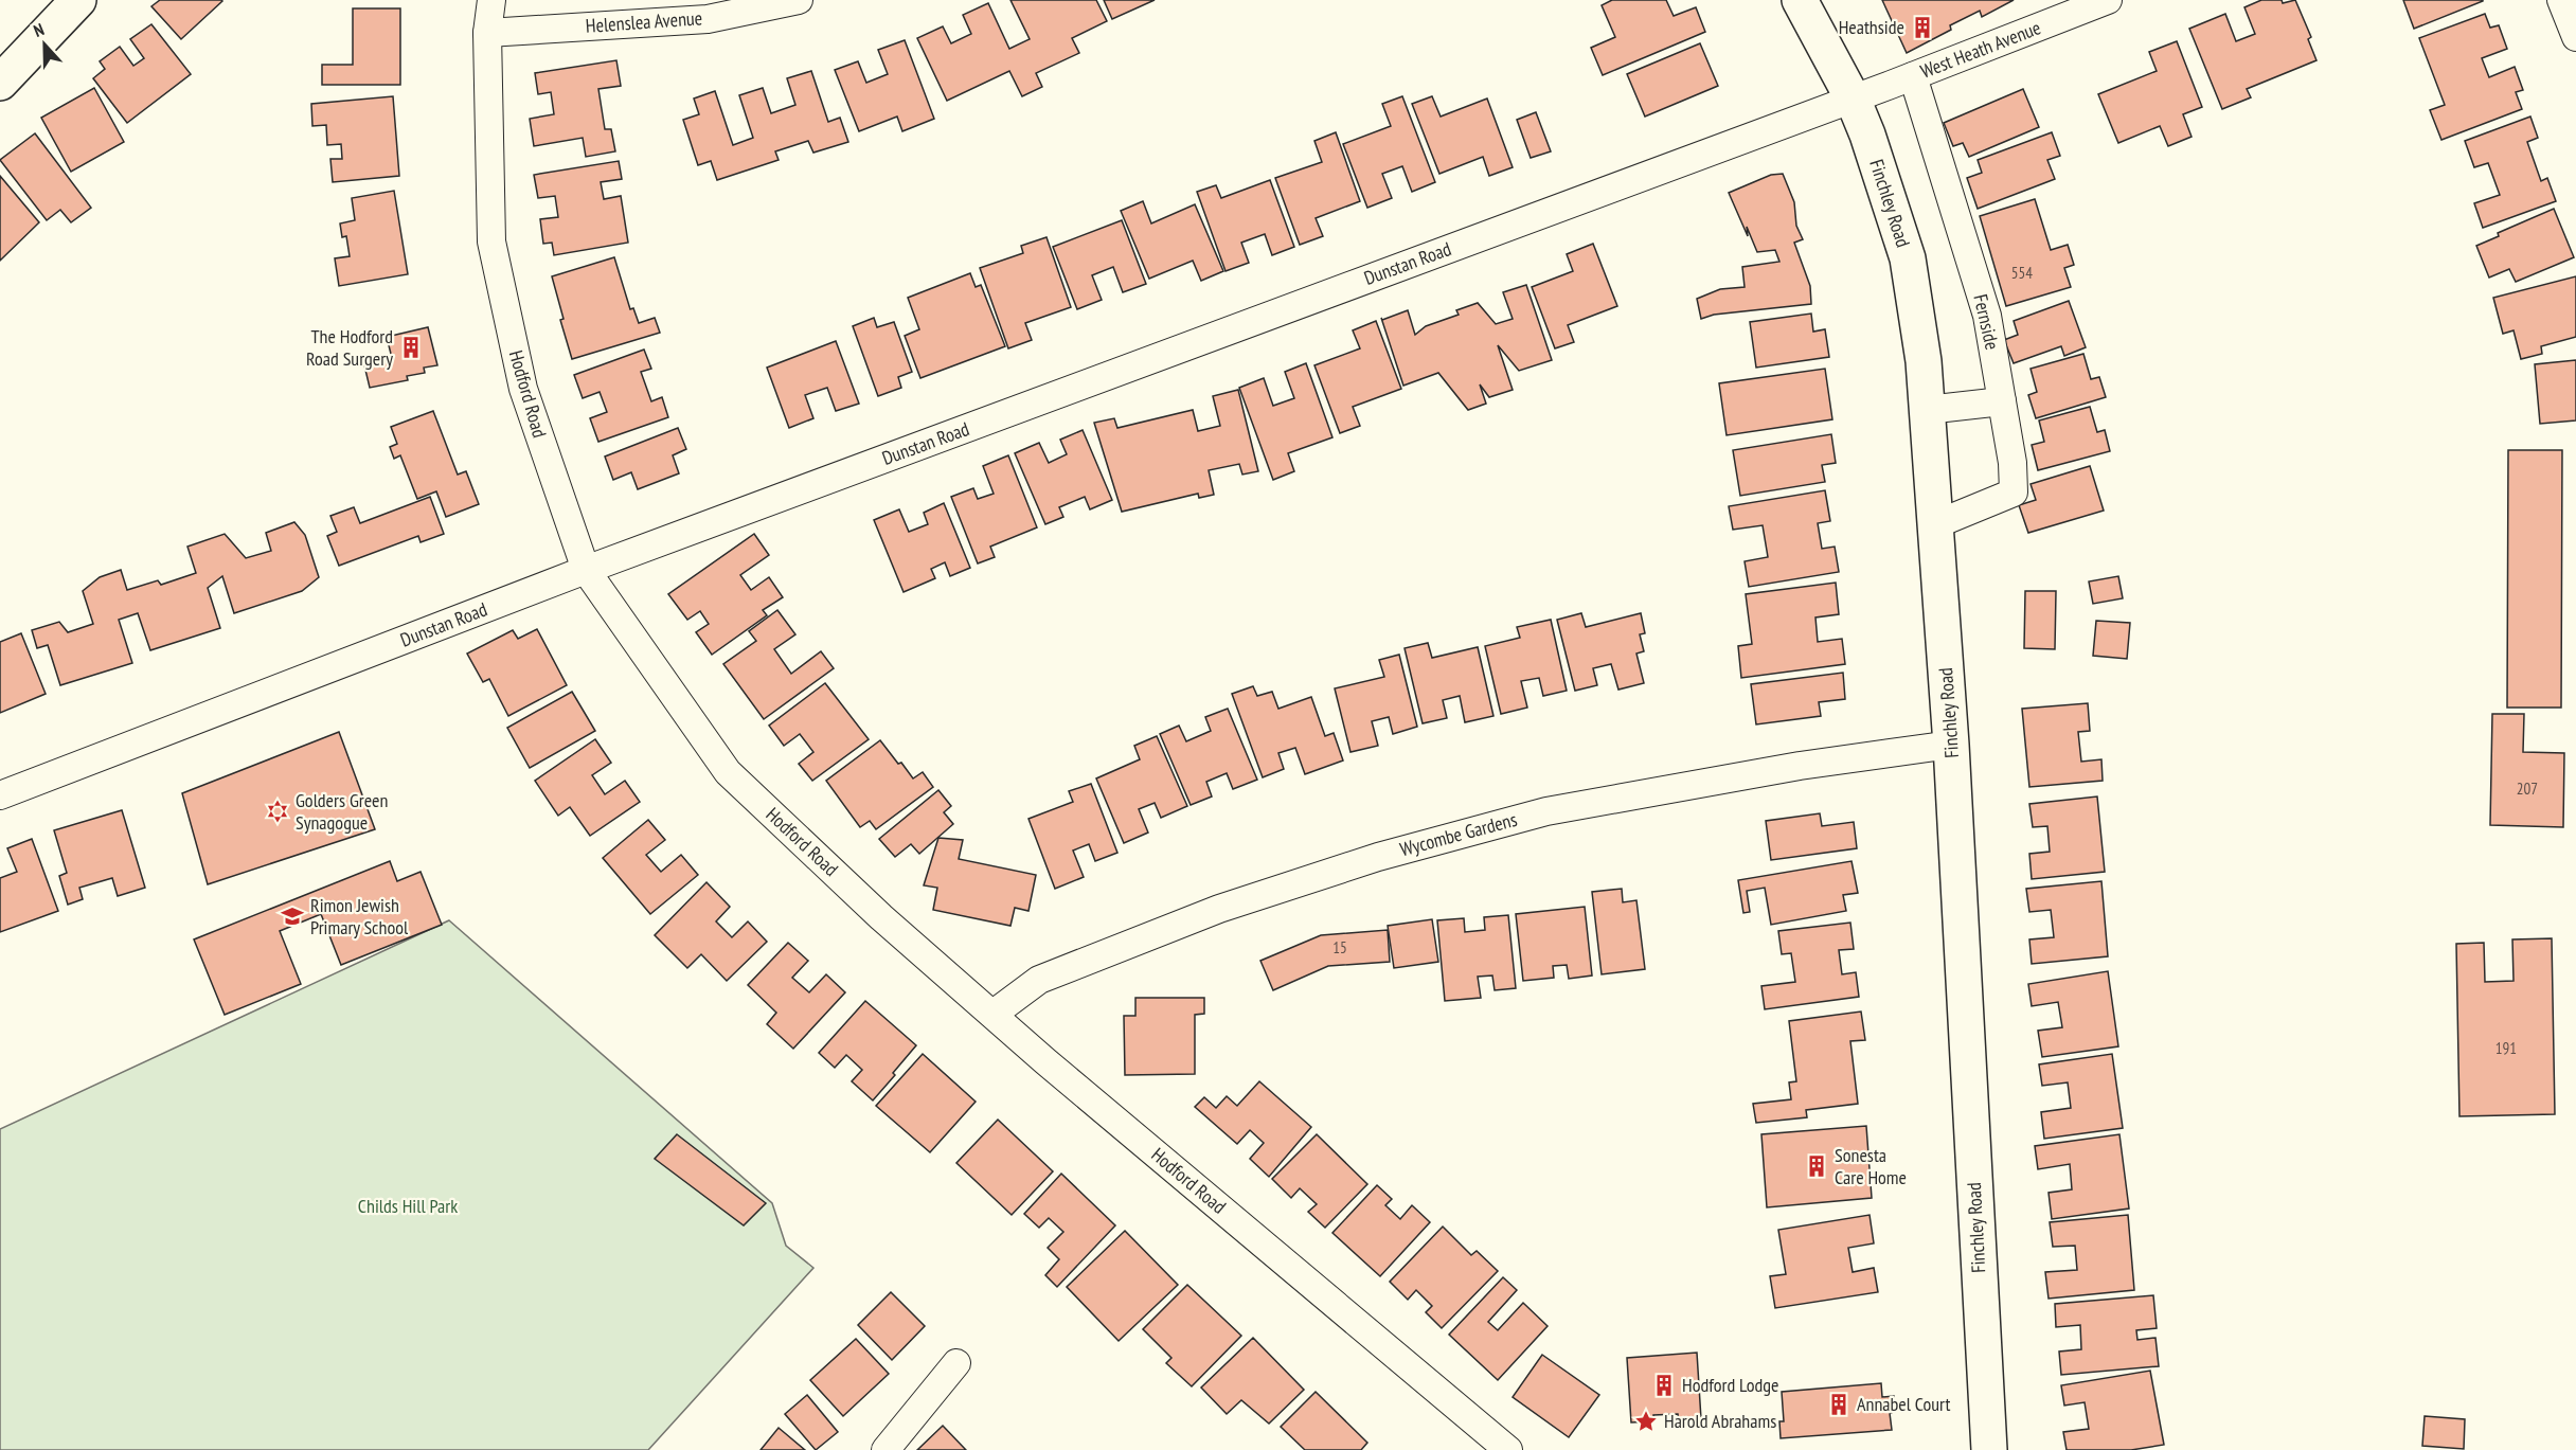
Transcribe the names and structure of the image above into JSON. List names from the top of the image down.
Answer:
{
  "streets": {
    "main road": ["Finchley Road"],
    "street": [
      "Helenslea Avenue",
      "West Heath Avenue",
      "Dunstan Road",
      "Fernside",
      "Hodford Road",
      "Wycombe Gardens"
    ]
  },
  "crossings": [
    ["Helenslea Avenue", "Hodford Road"],
    ["West Heath Avenue", "Finchley Road"],
    ["West Heath Avenue", "Dunstan Road"],
    ["West Heath Avenue", "Fernside"],
    ["Finchley Road", "Dunstan Road"],
    ["Finchley Road", "Fernside"],
    ["Finchley Road", "Wycombe Gardens"],
    ["Dunstan Road", "Hodford Road"],
    ["Hodford Road", "Wycombe Gardens"]
  ],
  "parks": ["Childs Hill Park"],
  "places": {
    "building": [
      "Heathside",
      "The Hodford Road Surgery",
      "Sonesta Care Home",
      "Hodford Lodge",
      "Annabel Court"
    ],
    "synagogue": ["Golders Green Synagogue"],
    "school or university": ["Rimon Jewish Primary School"],
    "place": ["Harold Abrahams"]
  },
  "house_numbers": [
    "554",
    "207",
    "15",
    "191"
  ],
  "north": "top"
}
